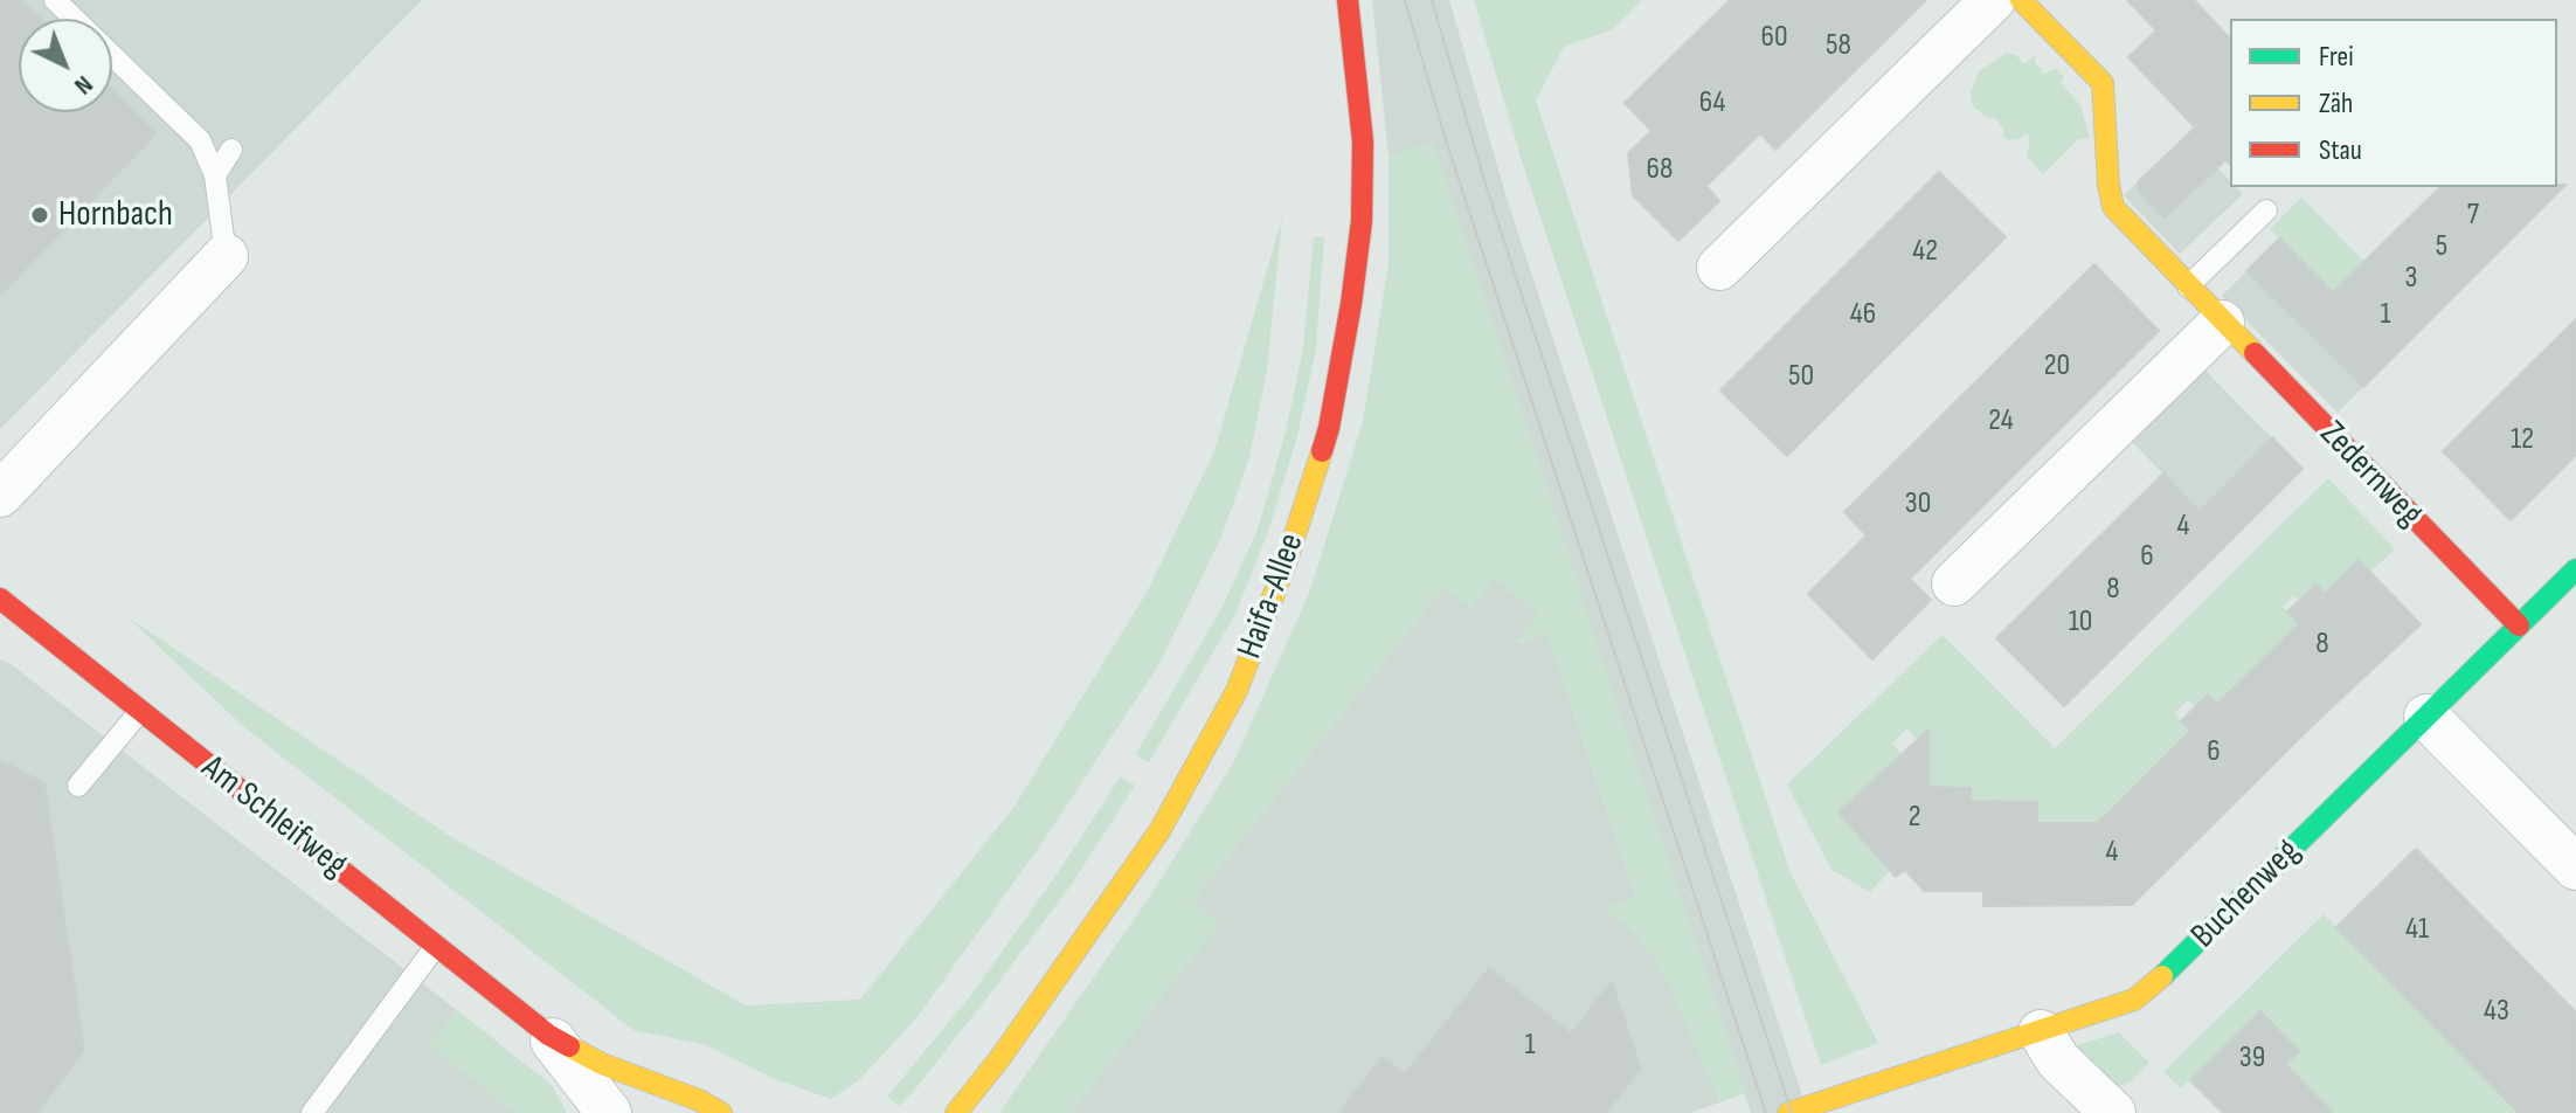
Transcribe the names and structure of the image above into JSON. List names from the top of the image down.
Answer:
{
  "streets": {
    "street": [
      "Zedernweg",
      "Haifa-Allee",
      "Am Schleifweg",
      "Buchenweg"
    ]
  },
  "crossings": [
    ["Zedernweg", "Buchenweg"]
  ],
  "places": ["Hornbach"],
  "house_numbers": [
    "60",
    "58",
    "64",
    "68",
    "7",
    "5",
    "42",
    "3",
    "46",
    "1",
    "20",
    "50",
    "24",
    "12",
    "30",
    "4",
    "6",
    "8",
    "10",
    "8",
    "6",
    "2",
    "4",
    "41",
    "43",
    "1",
    "39"
  ],
  "legend": ["Frei", "Zäh", "Stau"],
  "north": "bottom right"
}
